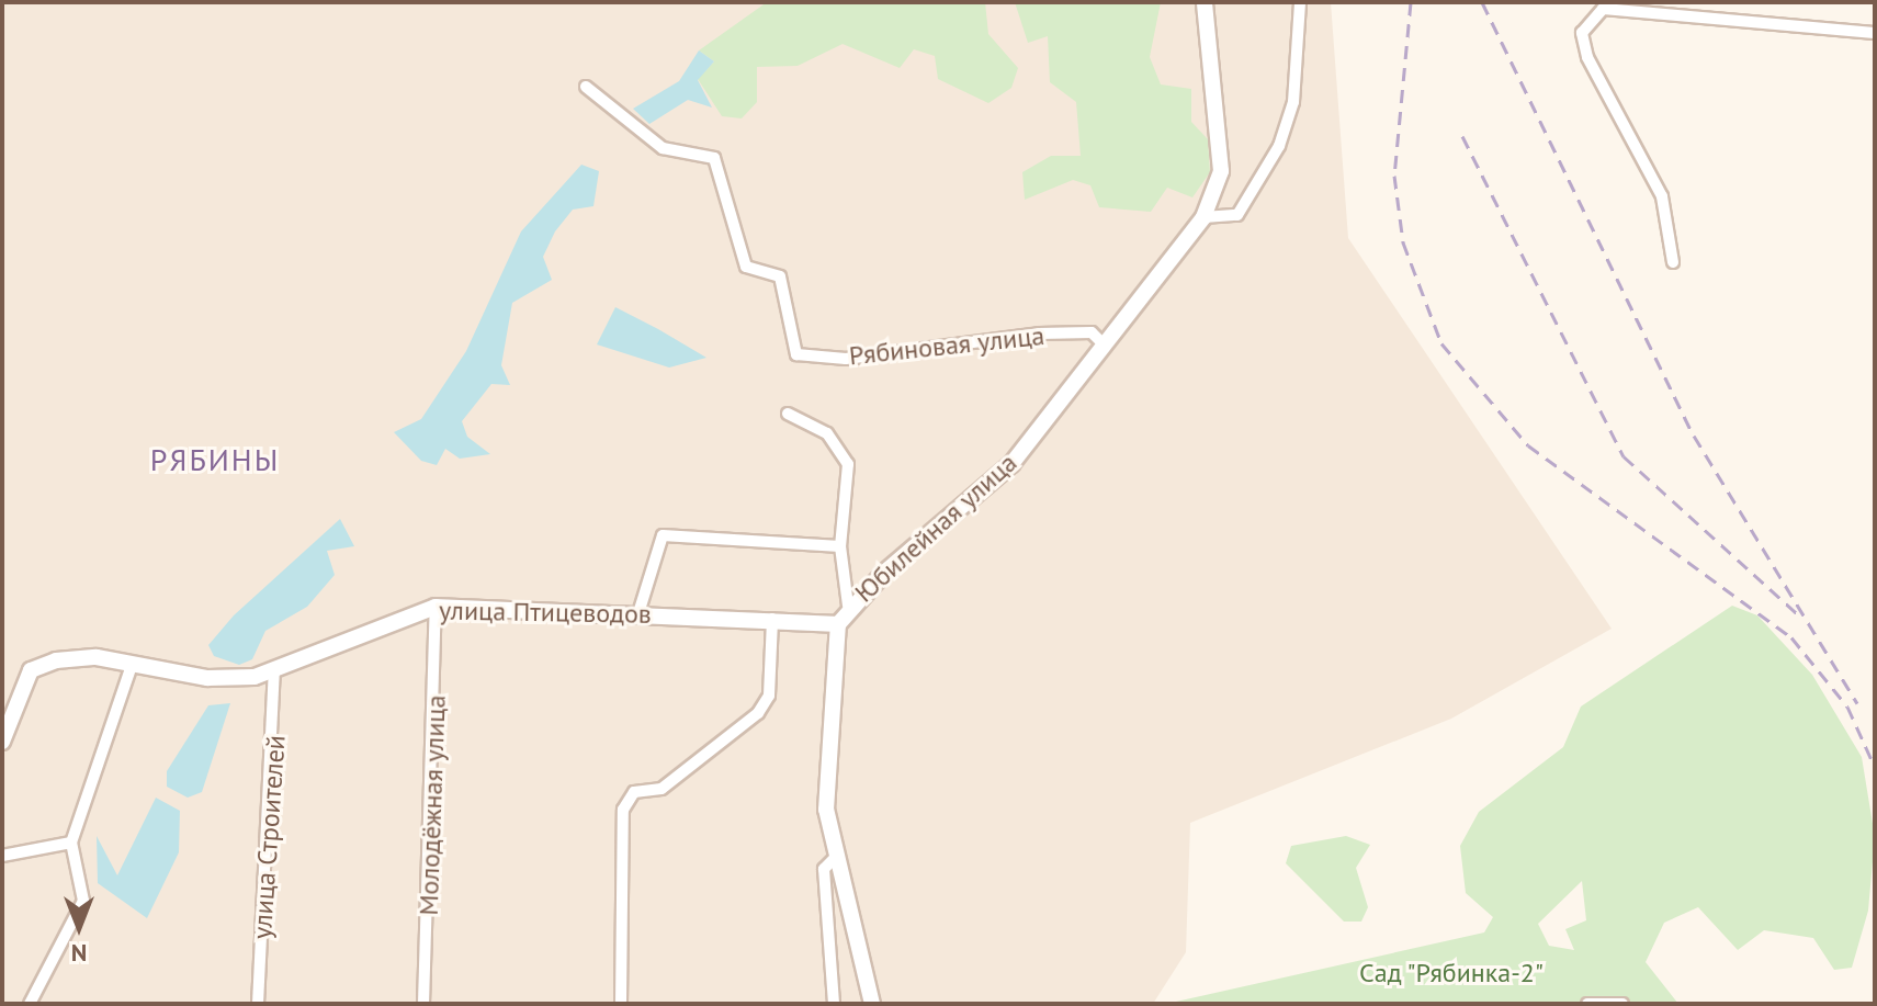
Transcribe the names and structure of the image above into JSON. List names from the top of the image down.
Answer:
{
  "streets": {
    "street": [
      "Рябиновая улица",
      "Юбилейная улица",
      "улица Птицеводов",
      "Молодёжная улица",
      "улица Строителей"
    ]
  },
  "crossings": [
    ["Рябиновая улица", "Юбилейная улица"],
    ["Юбилейная улица", "улица Птицеводов"],
    ["улица Птицеводов", "Молодёжная улица"],
    ["улица Птицеводов", "улица Строителей"]
  ],
  "districts": ["РЯБИНЫ"],
  "parks": ["Сад \"Рябинка-2\""],
  "north": "bottom"
}
